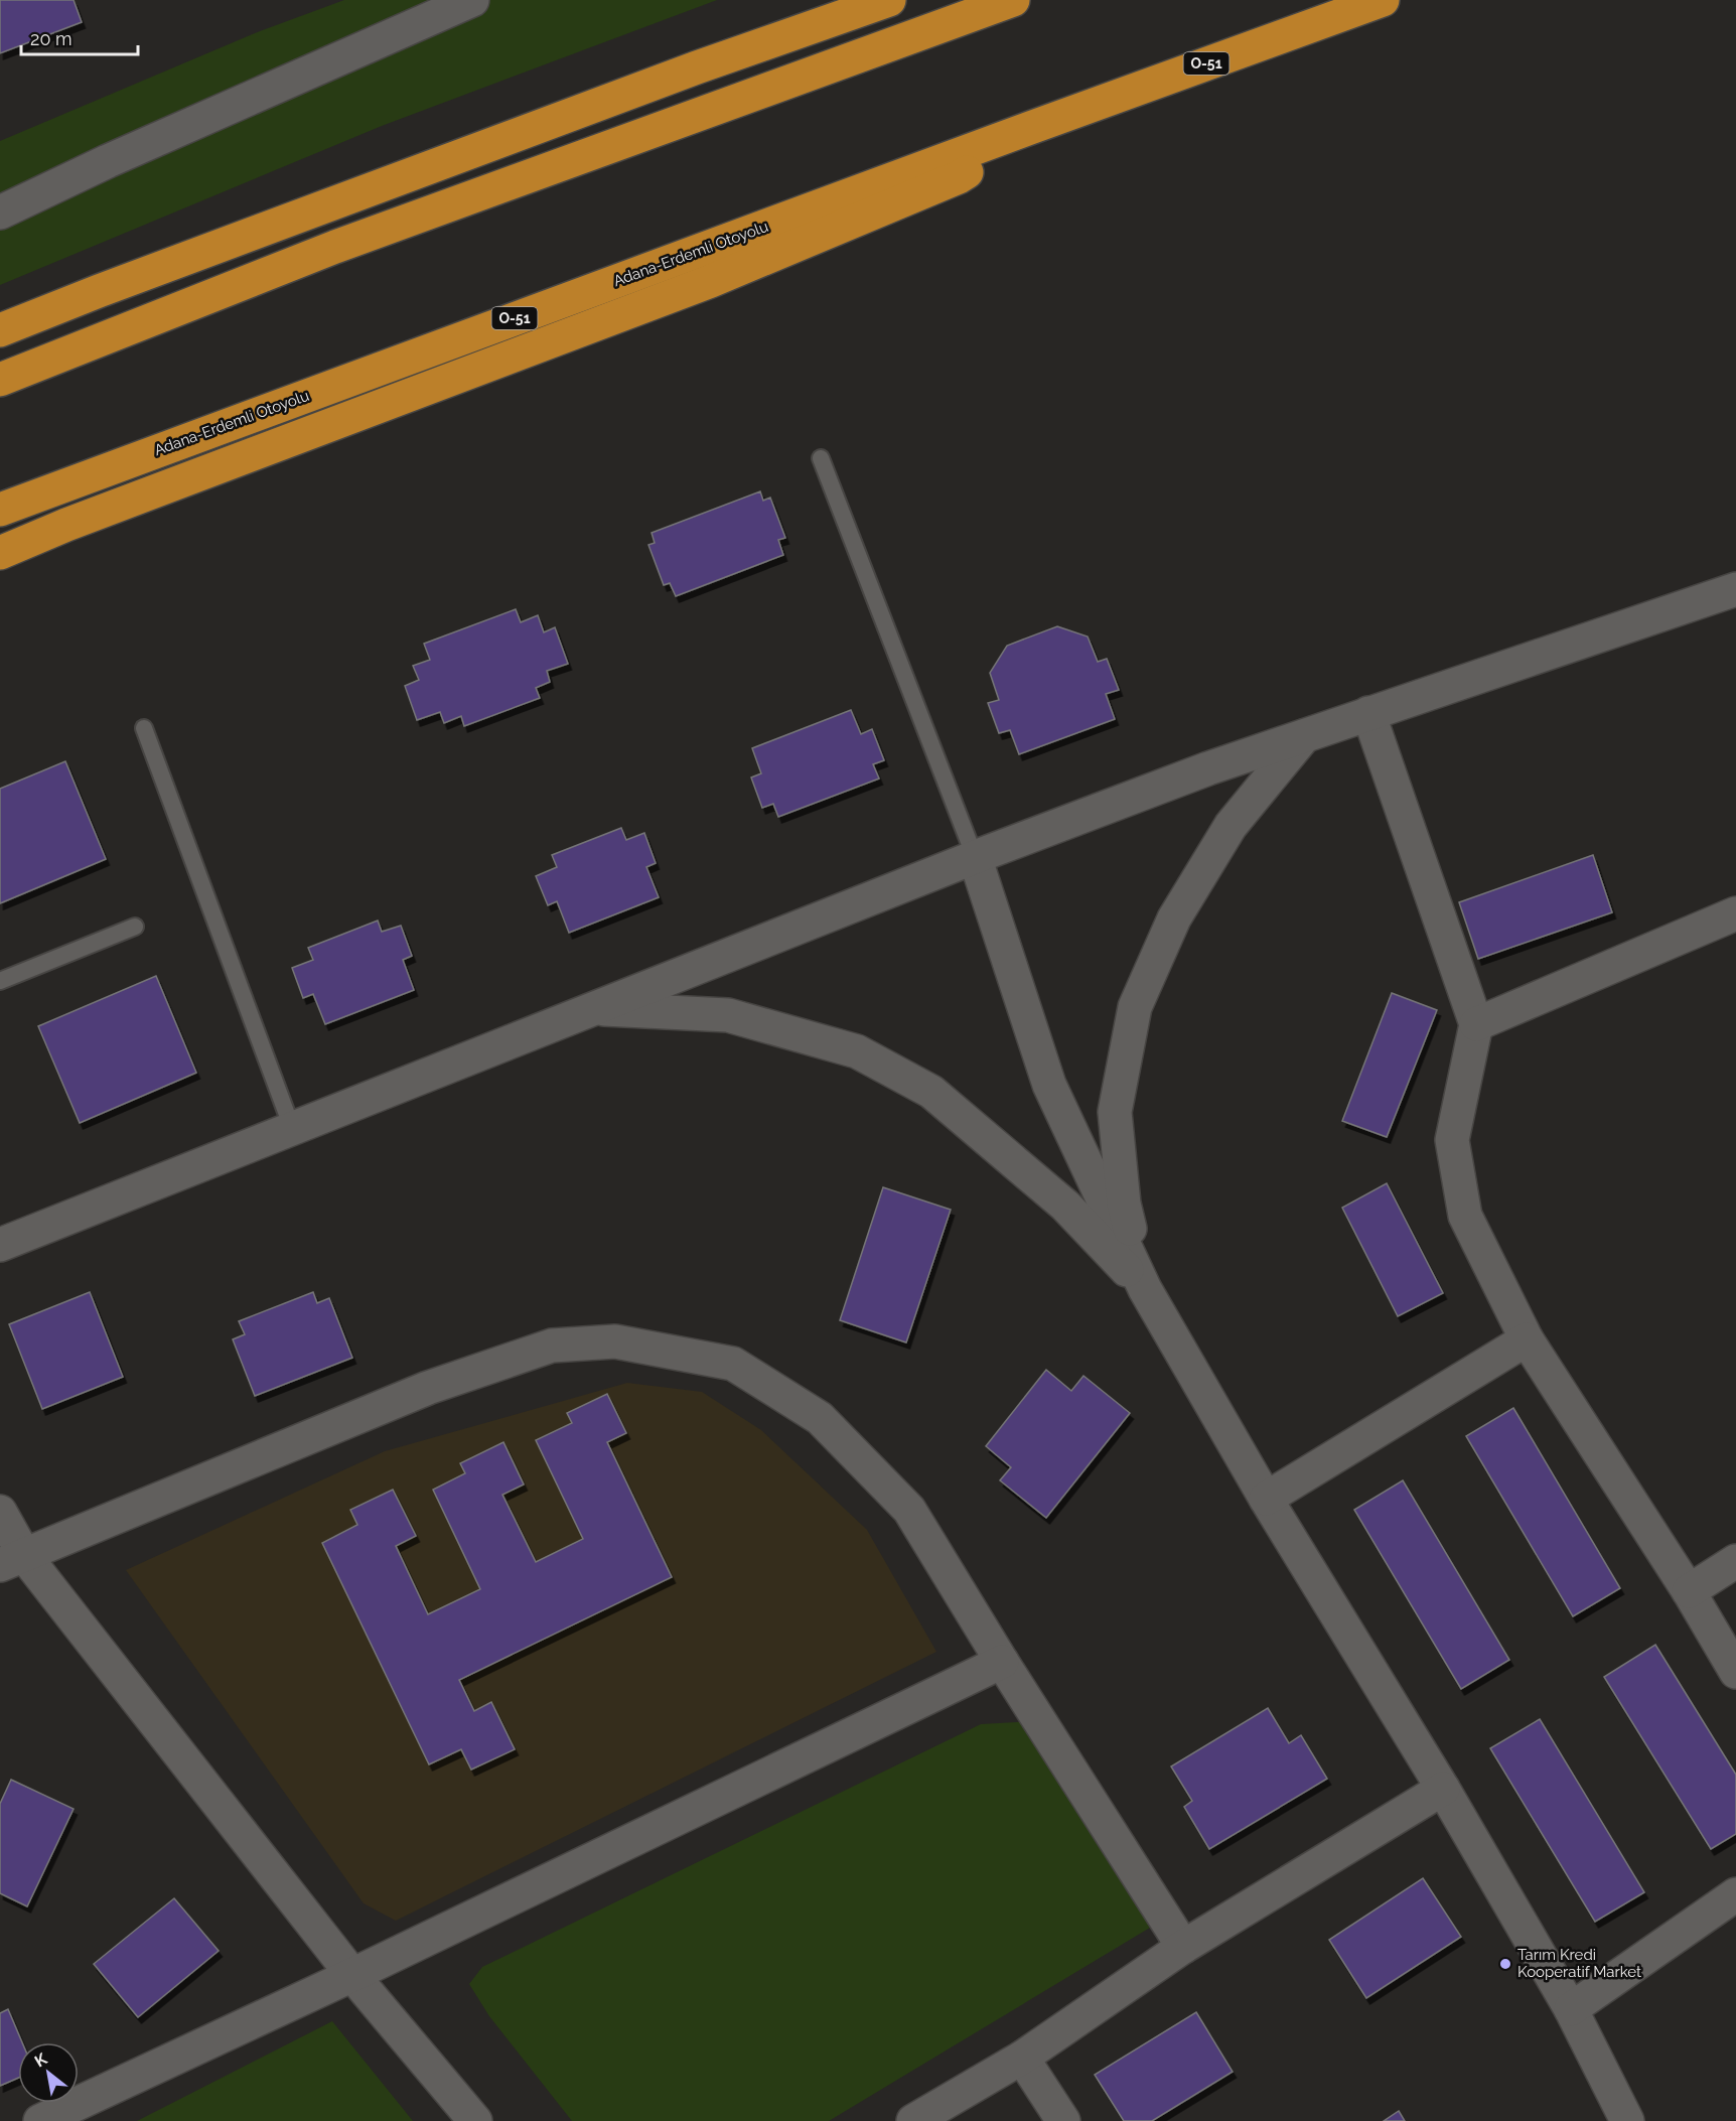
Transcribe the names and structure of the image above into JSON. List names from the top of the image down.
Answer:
{
  "streets": {
    "highway": ["O-51", "Adana-Erdemli Otoyolu"]
  },
  "places": ["Tarım Kredi Kooperatif Market"],
  "scale_bar": "20 m",
  "north": "top left"
}
